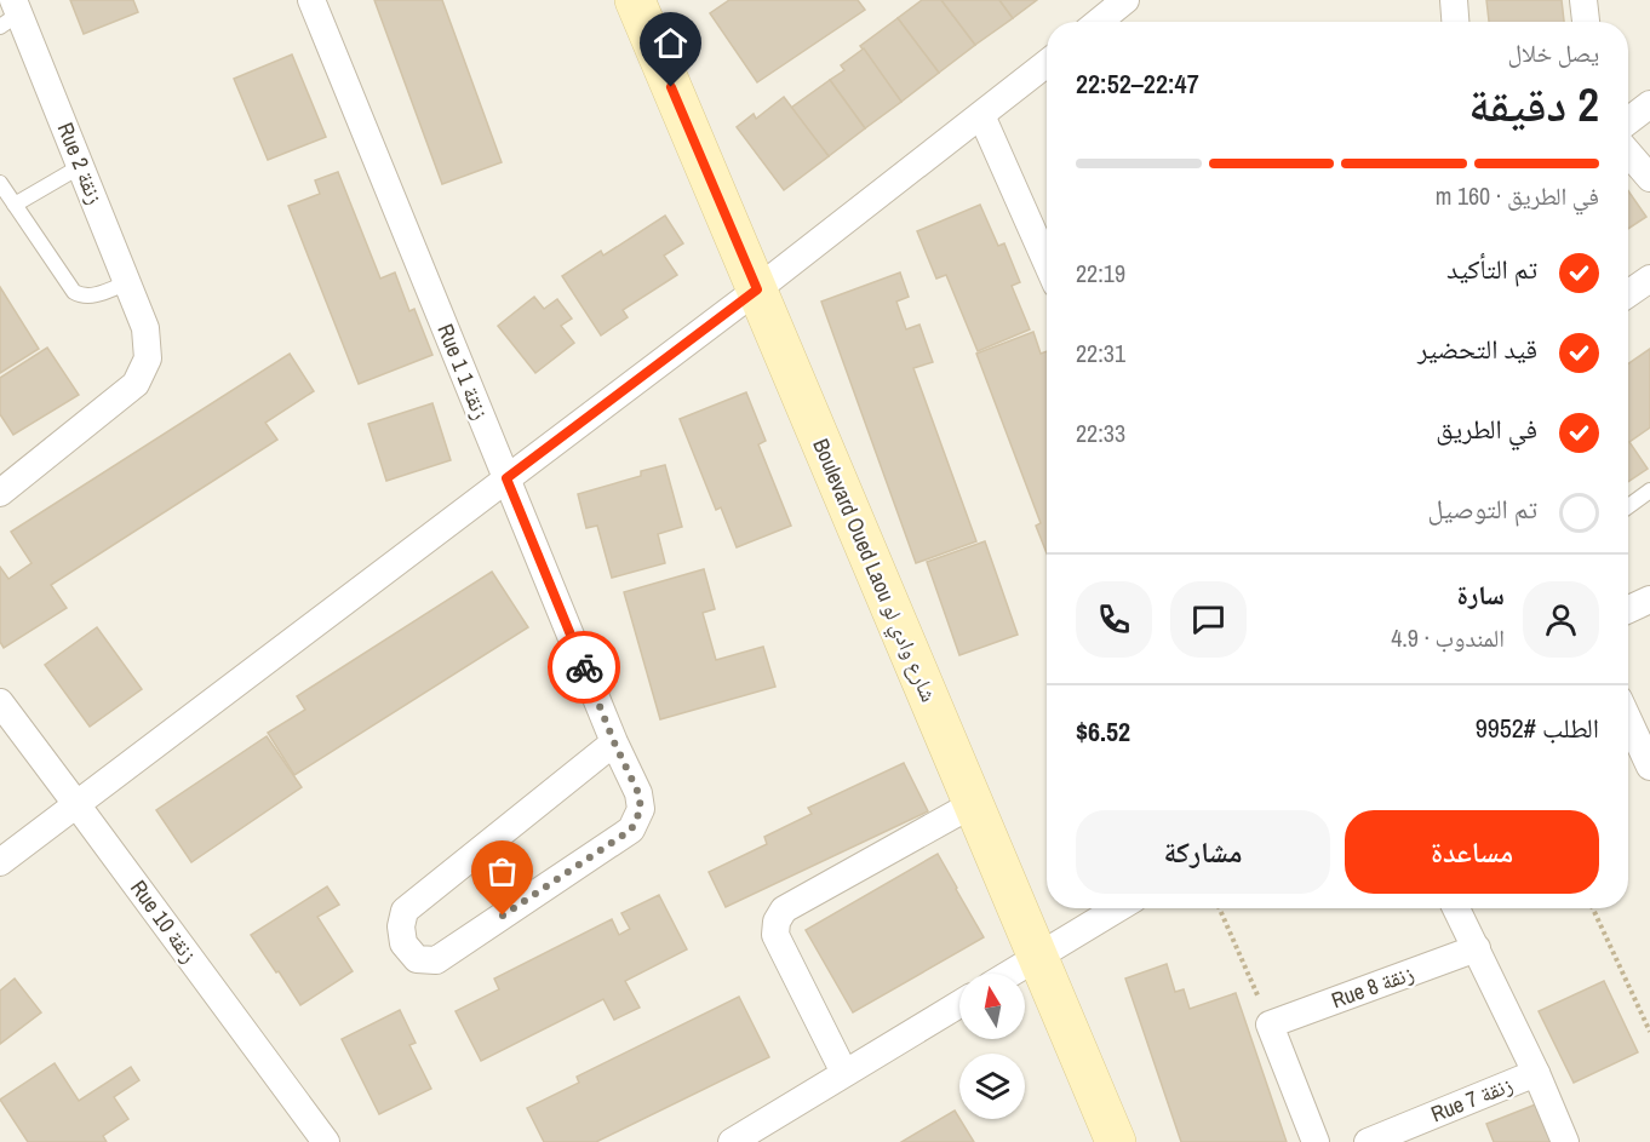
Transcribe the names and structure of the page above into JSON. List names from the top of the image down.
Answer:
{
  "streets": {
    "street": [
      "Rue 2 زنقة",
      "Rue 1 زنقة 1",
      "Boulevard Oued Laou شارع وادي لو",
      "Rue 10 زنقة",
      "Rue 8 زنقة",
      "Rue 7 زنقة"
    ]
  },
  "north": "top",
  "page": {
    "heading": ["2 دقيقة", "يصل خلال", "22:47–22:52"],
    "panel": [
      "سارة",
      "المندوب · 4.9",
      "الطلب #9952",
      "$6.52"
    ],
    "bar": "في الطريق · 160 m",
    "list": [
      ["تم التأكيد", "22:19"],
      ["قيد التحضير", "22:31"],
      ["في الطريق", "22:33"],
      "تم التوصيل"
    ],
    "buttons": ["مساعدة", "مشاركة"]
  }
}
